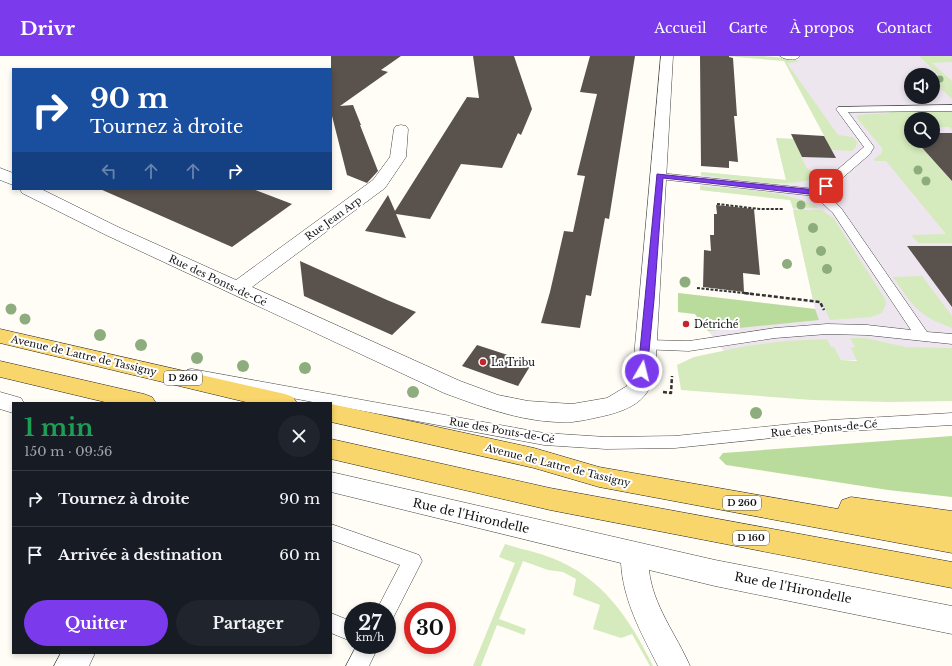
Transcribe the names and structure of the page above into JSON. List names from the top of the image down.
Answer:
{
  "streets": {
    "main road": ["Avenue de Lattre de Tassigny", "D 260", "D 160"],
    "street": ["Rue Jean Arp", "Rue des Ponts-de-Cé", "Rue de l'Hirondelle"]
  },
  "crossings": [
    ["Rue Jean Arp", "Rue des Ponts-de-Cé"],
    ["Rue des Ponts-de-Cé", "Avenue de Lattre de Tassigny"],
    ["Avenue de Lattre de Tassigny", "D 260"]
  ],
  "places": ["Détriché", "La Tribu"],
  "page": {
    "header": "Drivr",
    "nav": [
      "Accueil",
      "Carte",
      "À propos",
      "Contact"
    ],
    "turn": ["90 m", "Tournez à droite"],
    "heading": ["1 min", "150 m · 09:56"],
    "list": [
      {
        "name": "Tournez à droite",
        "value": "90 m"
      },
      {
        "name": "Arrivée à destination",
        "value": "60 m"
      }
    ],
    "buttons": ["Quitter", "Partager"],
    "speed": "27 km/h",
    "limit": "30"
  }
}
